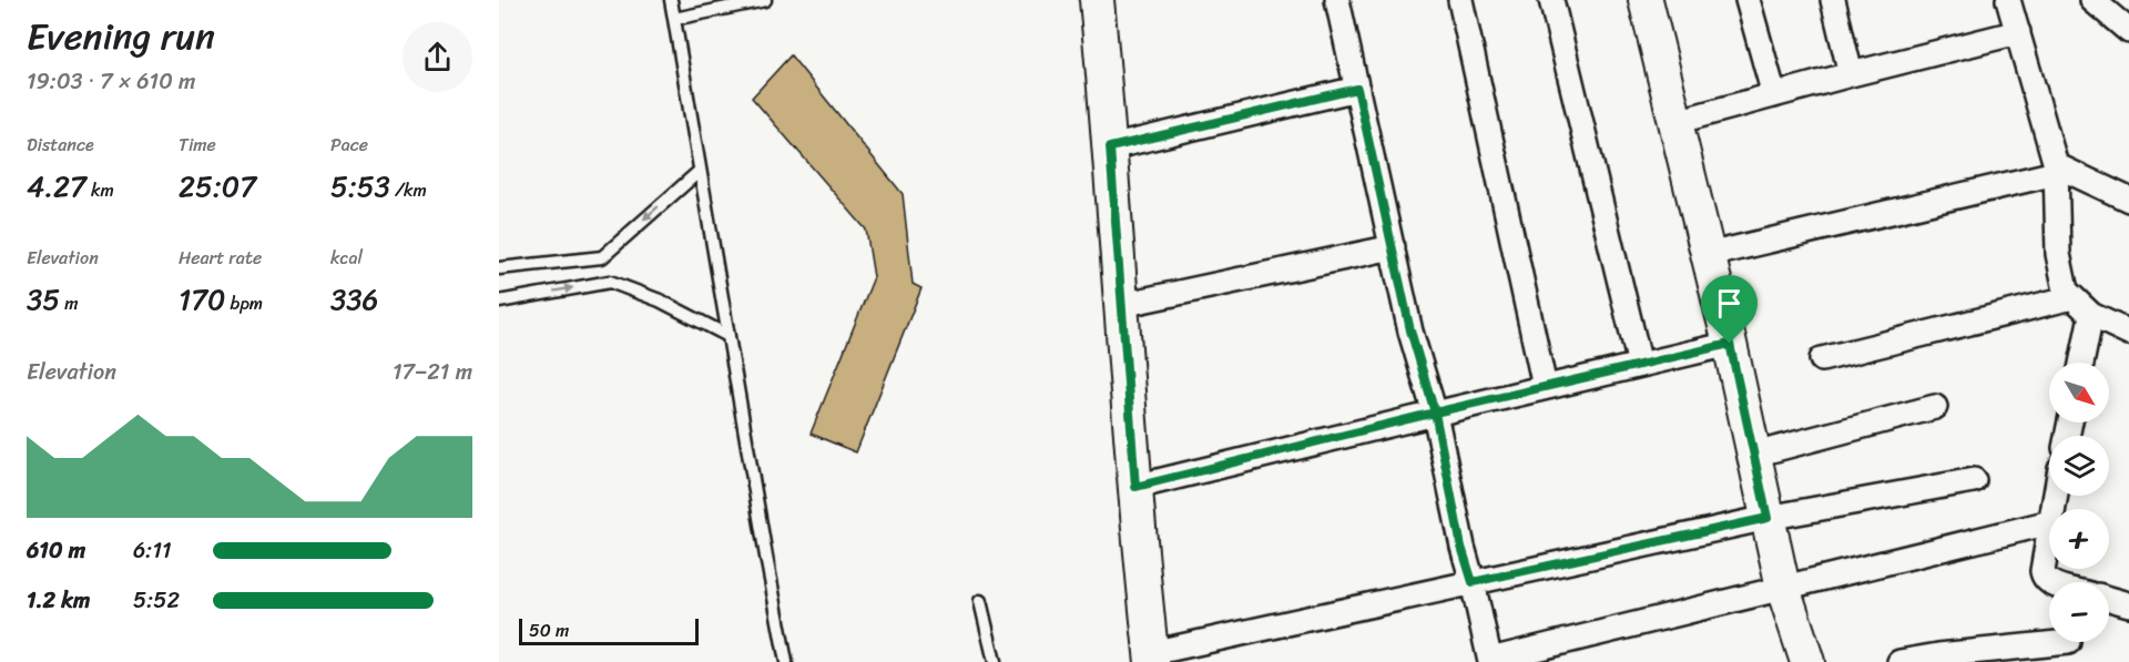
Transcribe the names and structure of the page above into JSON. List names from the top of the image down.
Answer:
{
  "scale_bar": "50 m",
  "north": "bottom right",
  "page": {
    "heading": ["Evening run", "19:03 · 7 × 610 m"],
    "stats": [
      ["Distance", "4.27 km"],
      ["Time", "25:07"],
      ["Pace", "5:53 /km"],
      ["Elevation", "35 m"],
      ["Heart rate", "170 bpm"],
      ["kcal", "336"]
    ],
    "chart": ["Elevation", "17–21 m"],
    "map_buttons": ["+", "−"],
    "list": [
      {
        "name": "610 m",
        "note": "6:11"
      },
      {
        "name": "1.2 km",
        "note": "5:52"
      }
    ],
    "scale": "50 m"
  }
}
